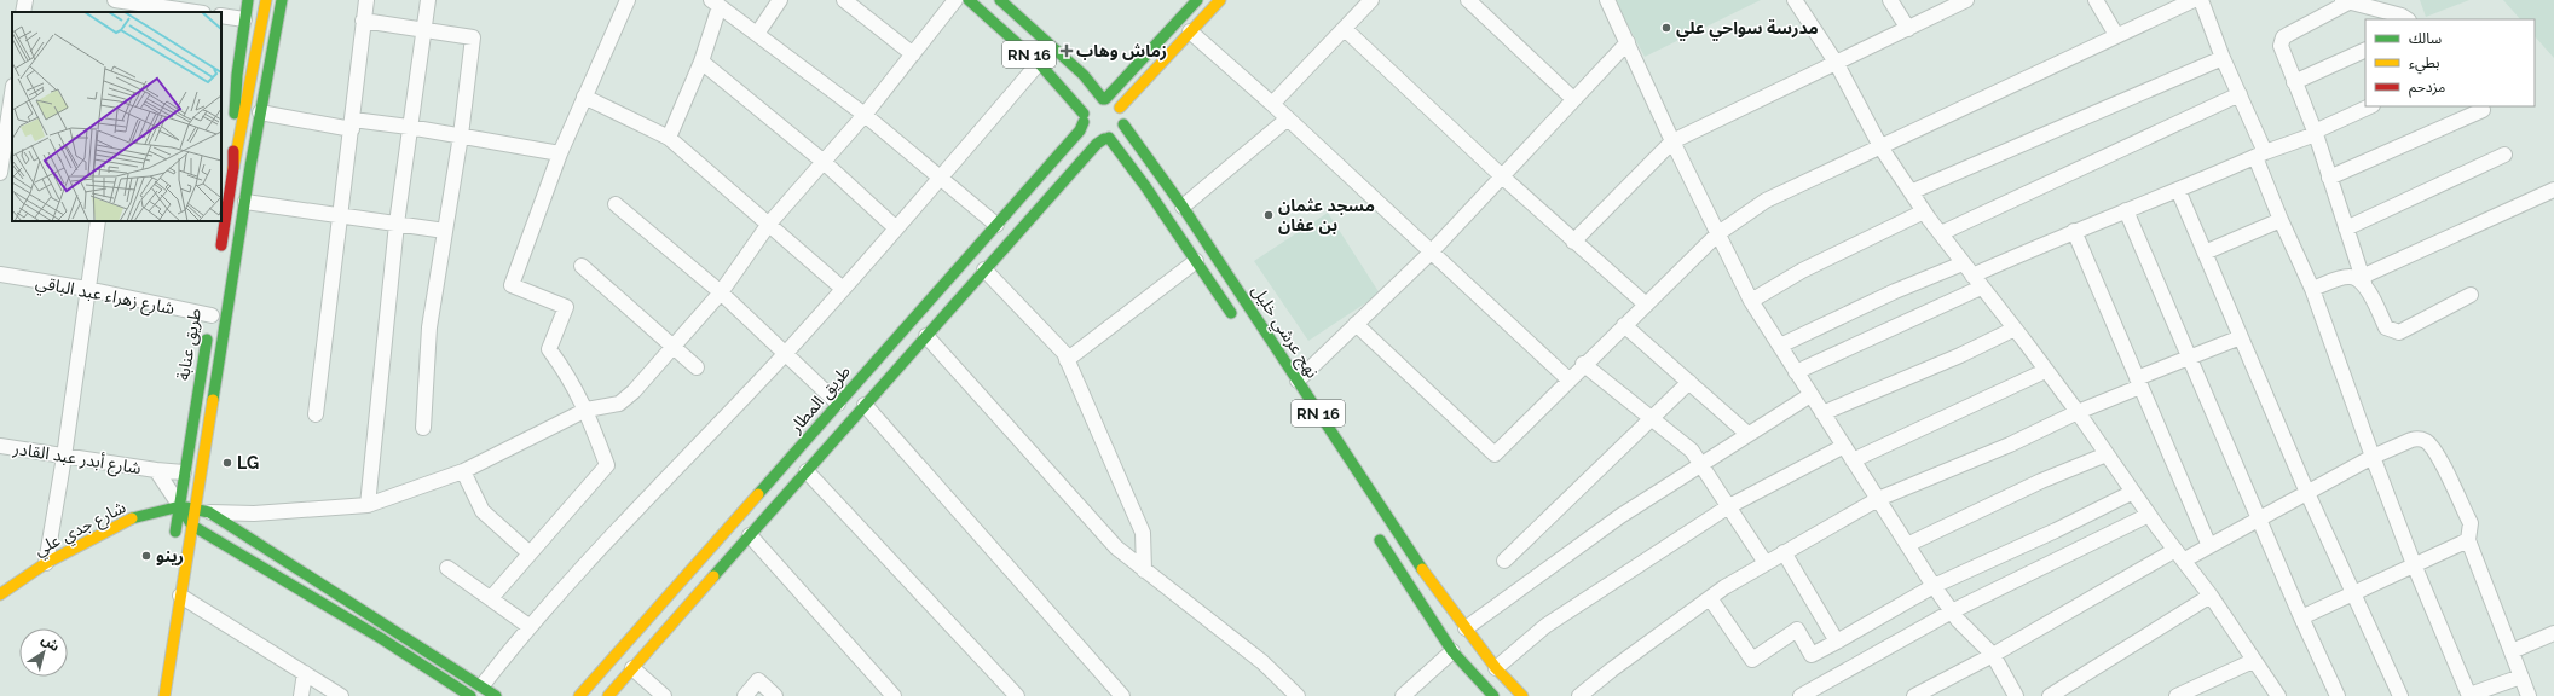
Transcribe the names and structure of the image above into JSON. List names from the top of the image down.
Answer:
{
  "streets": {
    "main road": [
      "RN 16",
      "نهج عرشي خليل",
      "طريق عنابة",
      "طريق المطار",
      "شارع جدي علي"
    ],
    "street": ["شارع زهراء عبد الباقي", "شارع أبدر عبد القادر"]
  },
  "crossings": [
    ["RN 16", "نهج عرشي خليل"],
    ["RN 16", "طريق المطار"],
    ["شارع زهراء عبد الباقي", "طريق عنابة"],
    ["نهج عرشي خليل", "طريق المطار"],
    ["طريق عنابة", "شارع أبدر عبد القادر"],
    ["طريق عنابة", "شارع جدي علي"],
    ["شارع أبدر عبد القادر", "شارع جدي علي"]
  ],
  "places": {
    "other": [
      "مدرسة سواحي علي",
      "مسجد عثمان بن عفان",
      "LG",
      "رينو"
    ],
    "health": ["زماش وهاب"]
  },
  "legend": ["سالك", "بطيء", "مزدحم"],
  "north": "top right"
}
